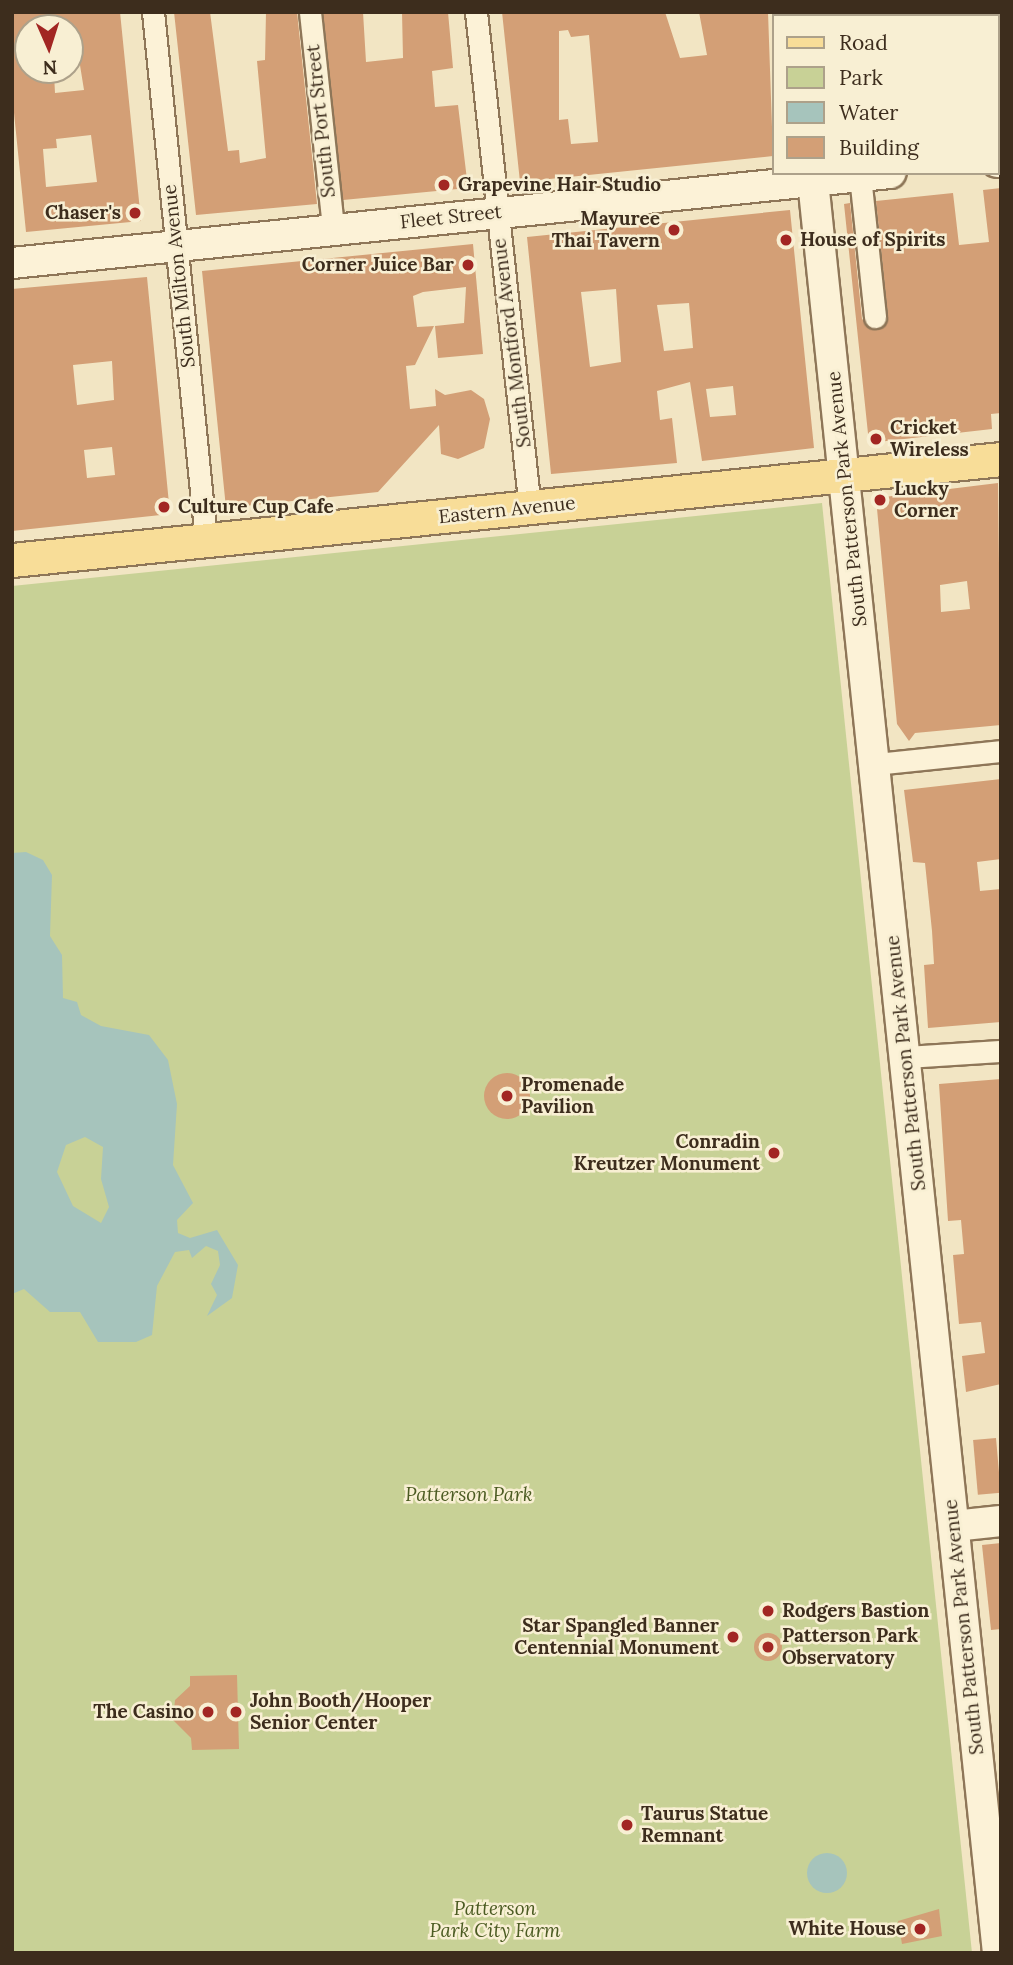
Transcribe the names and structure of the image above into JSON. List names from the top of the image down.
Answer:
{
  "streets": {
    "main road": ["Eastern Avenue"],
    "street": [
      "South Port Street",
      "Fleet Street",
      "South Milton Avenue",
      "South Montford Avenue",
      "South Patterson Park Avenue"
    ]
  },
  "crossings": [
    ["South Port Street", "Fleet Street"],
    ["Fleet Street", "South Milton Avenue"],
    ["Fleet Street", "South Montford Avenue"],
    ["Fleet Street", "South Patterson Park Avenue"],
    ["South Milton Avenue", "Eastern Avenue"],
    ["South Montford Avenue", "Eastern Avenue"],
    ["South Patterson Park Avenue", "Eastern Avenue"]
  ],
  "parks": ["Patterson Park", "Patterson Park City Farm"],
  "places": [
    "Grapevine Hair Studio",
    "Chaser's",
    "Mayuree Thai Tavern",
    "House of Spirits",
    "Corner Juice Bar",
    "Cricket Wireless",
    "Lucky Corner",
    "Culture Cup Cafe",
    "Promenade Pavilion",
    "Conradin Kreutzer Monument",
    "Rodgers Bastion",
    "Star Spangled Banner Centennial Monument",
    "Patterson Park Observatory",
    "The Casino",
    "John Booth/Hooper Senior Center",
    "Taurus Statue Remnant",
    "White House"
  ],
  "legend": [
    "Road",
    "Park",
    "Water",
    "Building"
  ],
  "north": "bottom"
}
